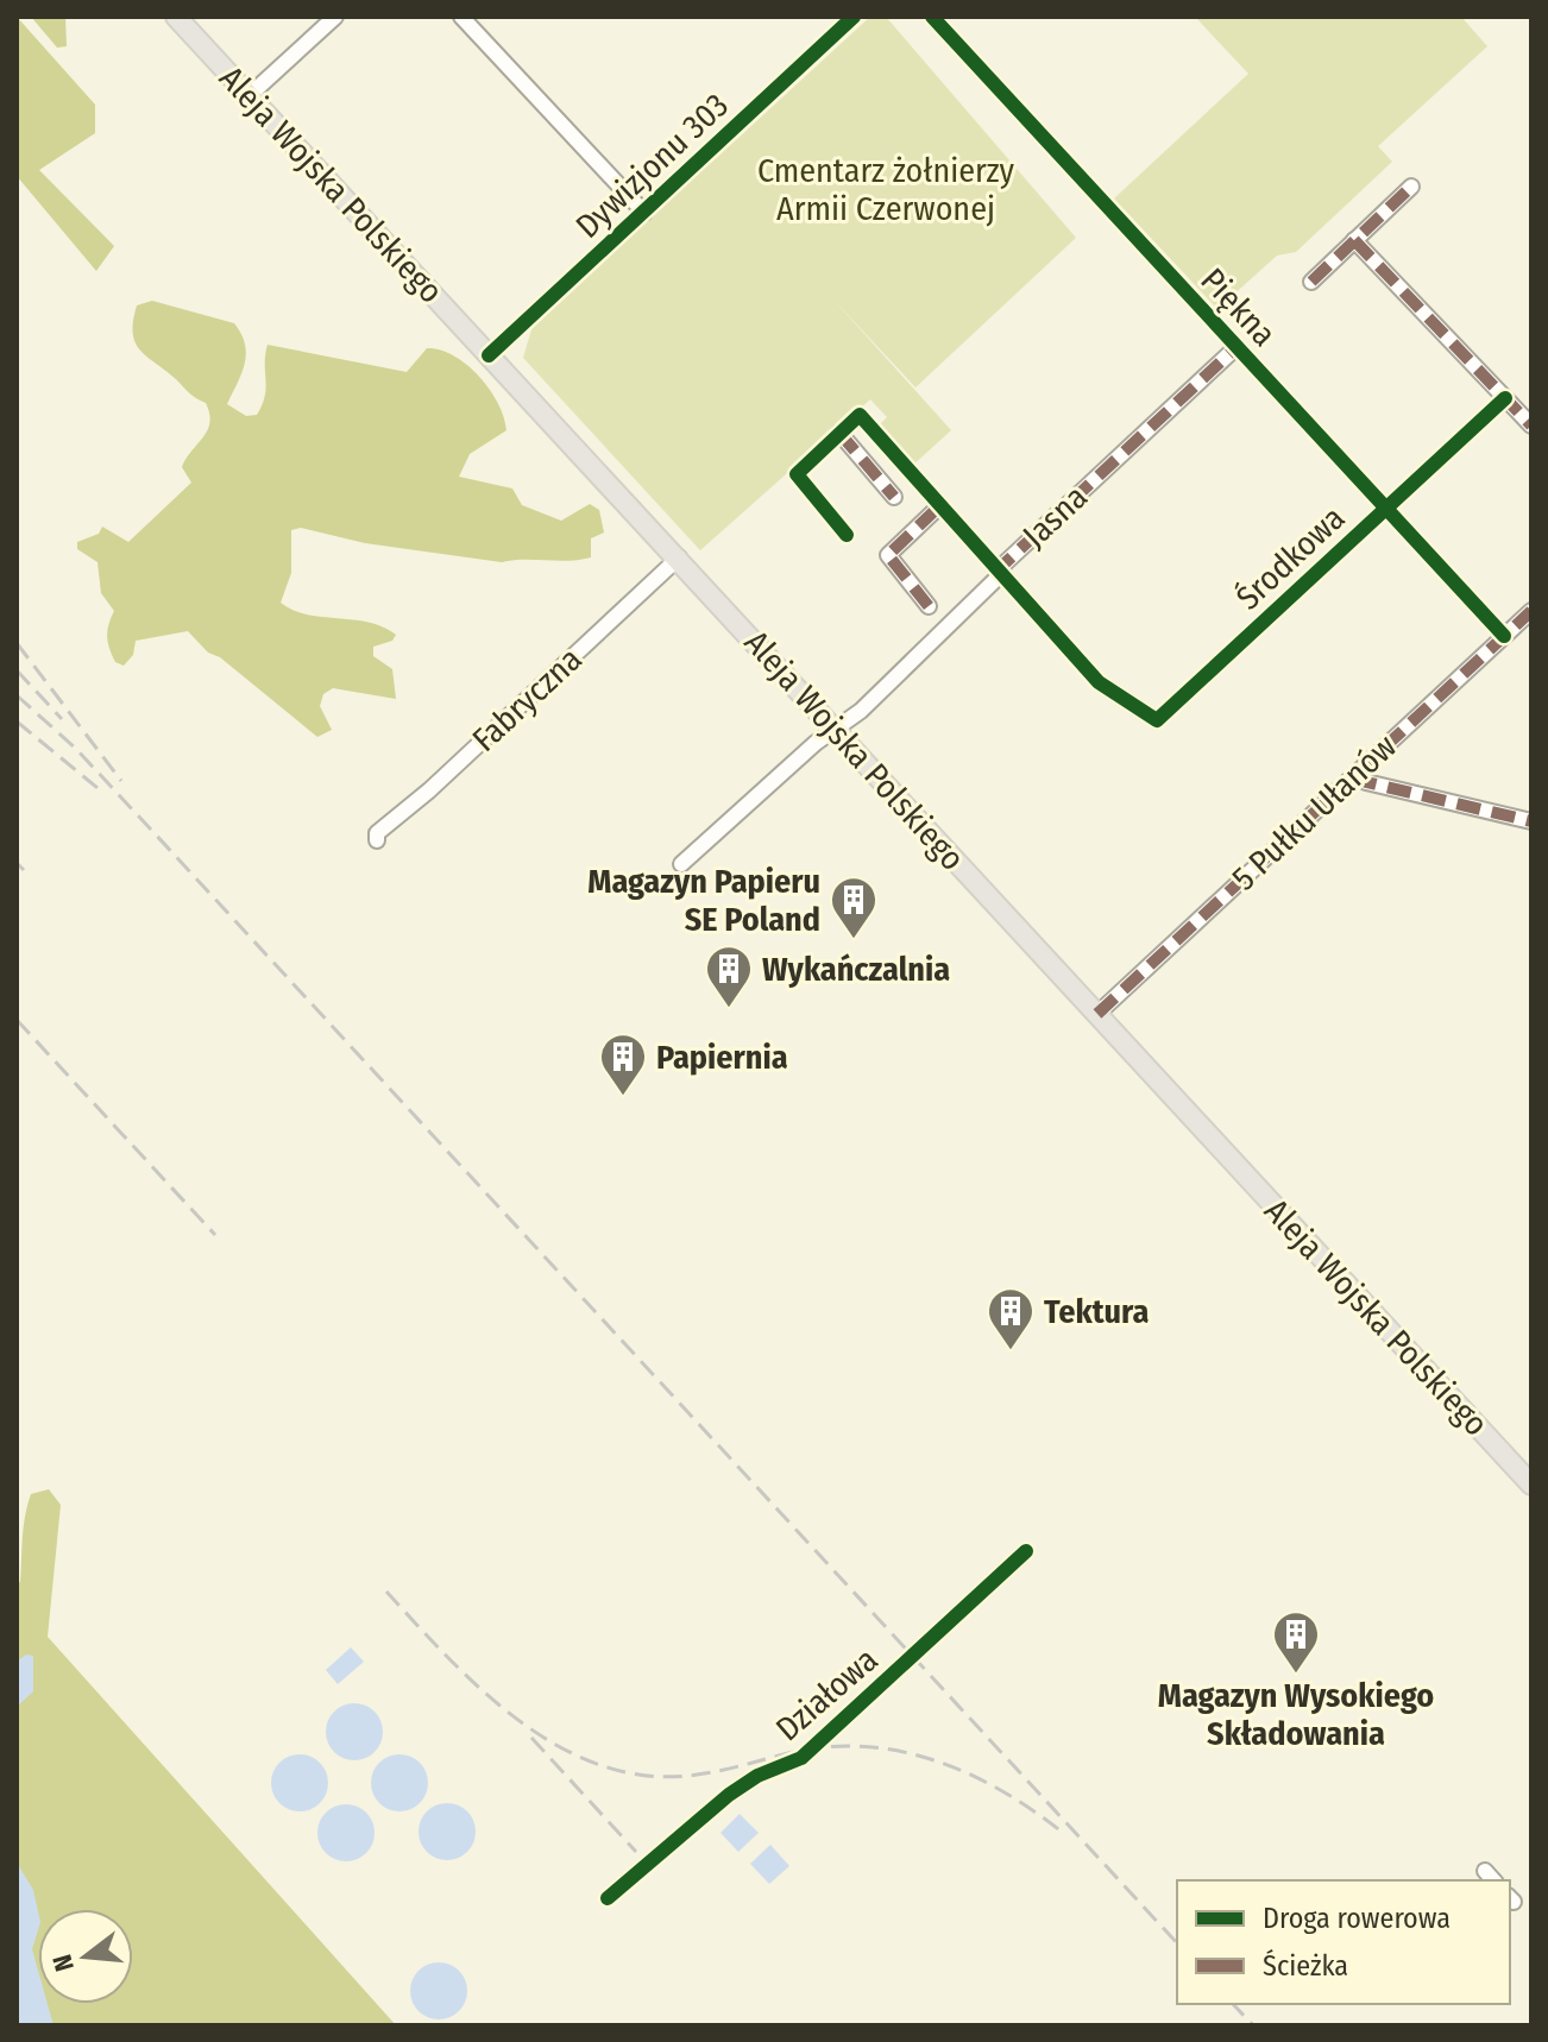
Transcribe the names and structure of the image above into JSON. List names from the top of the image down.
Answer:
{
  "streets": {
    "main road": ["Aleja Wojska Polskiego"],
    "street": [
      "Dywizjonu 303",
      "Piękna",
      "Jasna",
      "Środkowa",
      "Fabryczna",
      "5 Pułku Ułanów",
      "Działowa"
    ]
  },
  "crossings": [
    ["Dywizjonu 303", "Aleja Wojska Polskiego"],
    ["Aleja Wojska Polskiego", "Jasna"],
    ["Aleja Wojska Polskiego", "Fabryczna"],
    ["Aleja Wojska Polskiego", "5 Pułku Ułanów"],
    ["Piękna", "Jasna"],
    ["Piękna", "Środkowa"],
    ["Piękna", "5 Pułku Ułanów"],
    ["Jasna", "Środkowa"]
  ],
  "parks": ["Cmentarz żołnierzy Armii Czerwonej"],
  "places": {
    "building": [
      "Magazyn Papieru SE Poland",
      "Wykańczalnia",
      "Papiernia",
      "Tektura",
      "Magazyn Wysokiego Składowania"
    ]
  },
  "legend": ["Droga rowerowa", "Ścieżka"],
  "north": "left"
}
